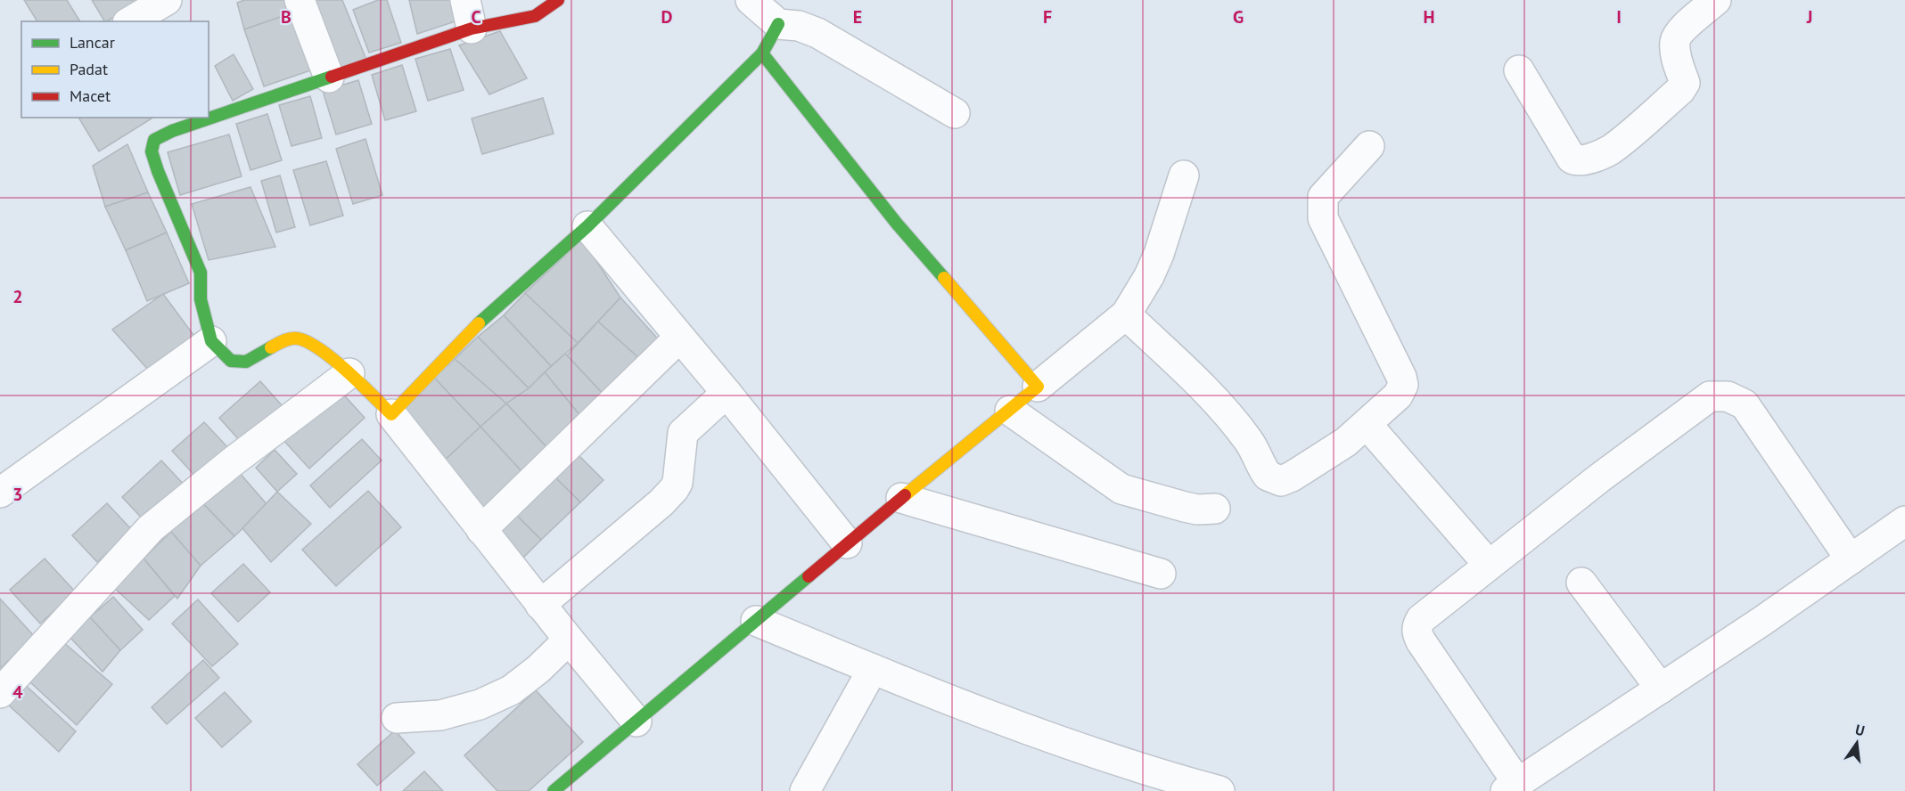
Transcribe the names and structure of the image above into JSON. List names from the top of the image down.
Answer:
{
  "legend": ["Lancar", "Padat", "Macet"],
  "north": "top",
  "grid": {
    "columns": [
      "B",
      "C",
      "D",
      "E",
      "F",
      "G",
      "H",
      "I",
      "J"
    ],
    "rows": ["2", "3", "4"]
  }
}
